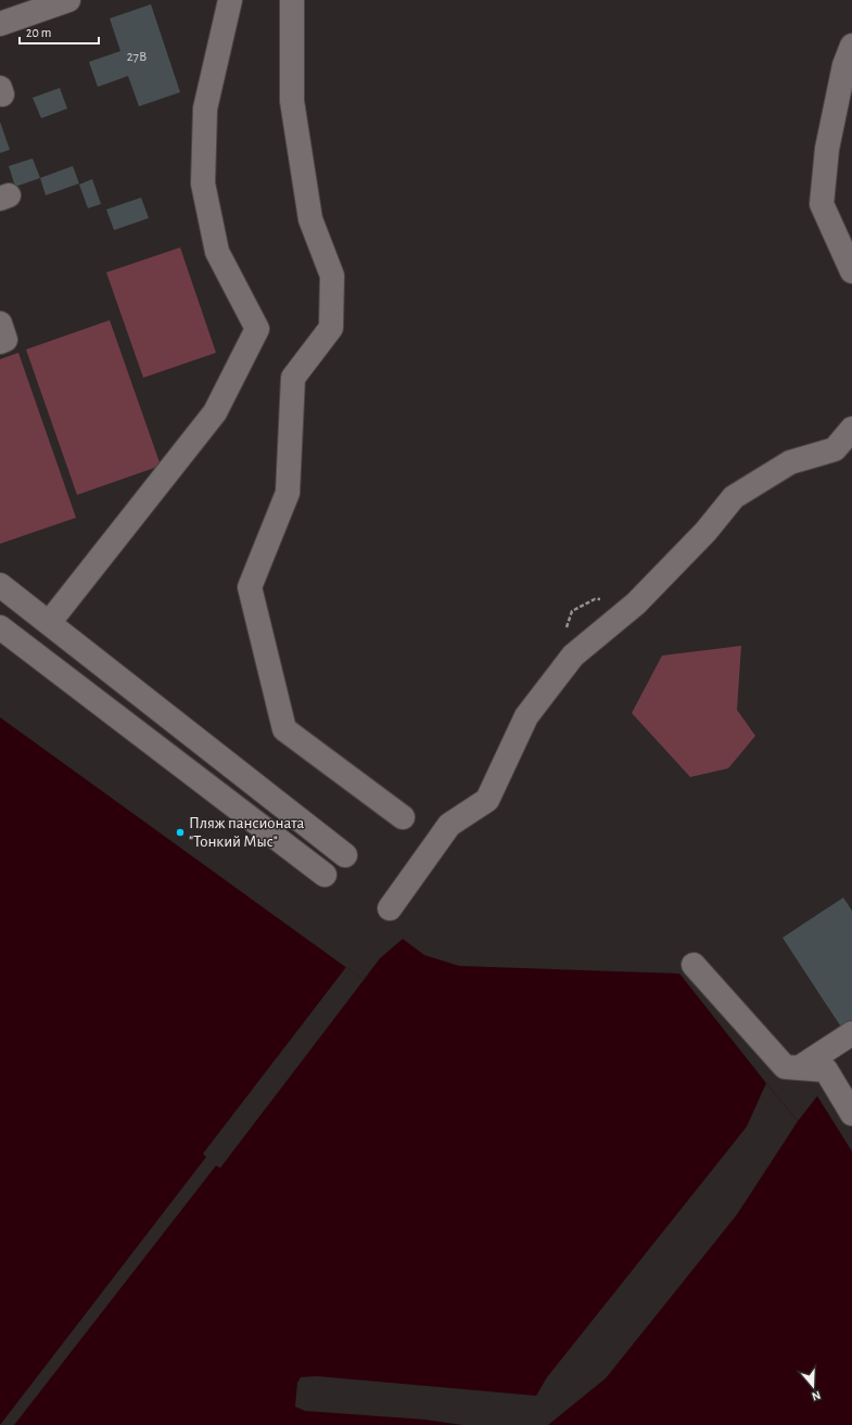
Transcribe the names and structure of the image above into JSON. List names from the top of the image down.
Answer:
{
  "places": ["Пляж пансионата \"Тонкий Мыс\""],
  "house_numbers": ["27В"],
  "scale_bar": "20 m",
  "north": "bottom"
}
